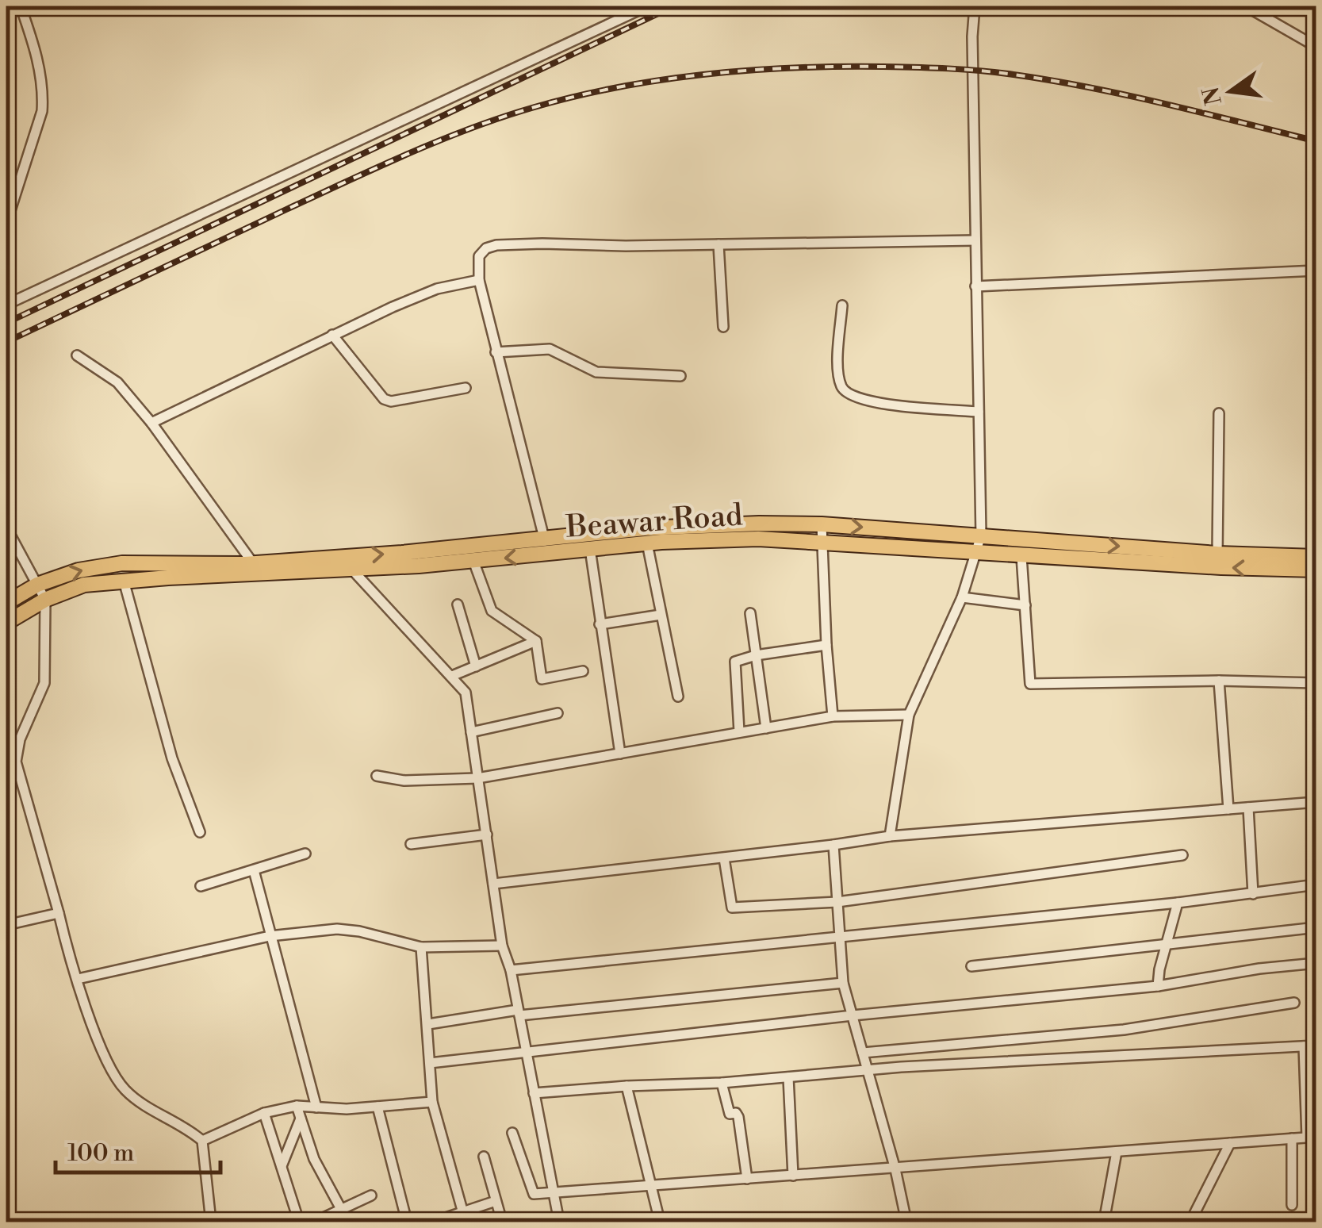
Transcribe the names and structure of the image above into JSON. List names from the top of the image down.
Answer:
{
  "streets": {
    "main road": ["Beawar Road"]
  },
  "scale_bar": "100 m",
  "north": "left"
}
